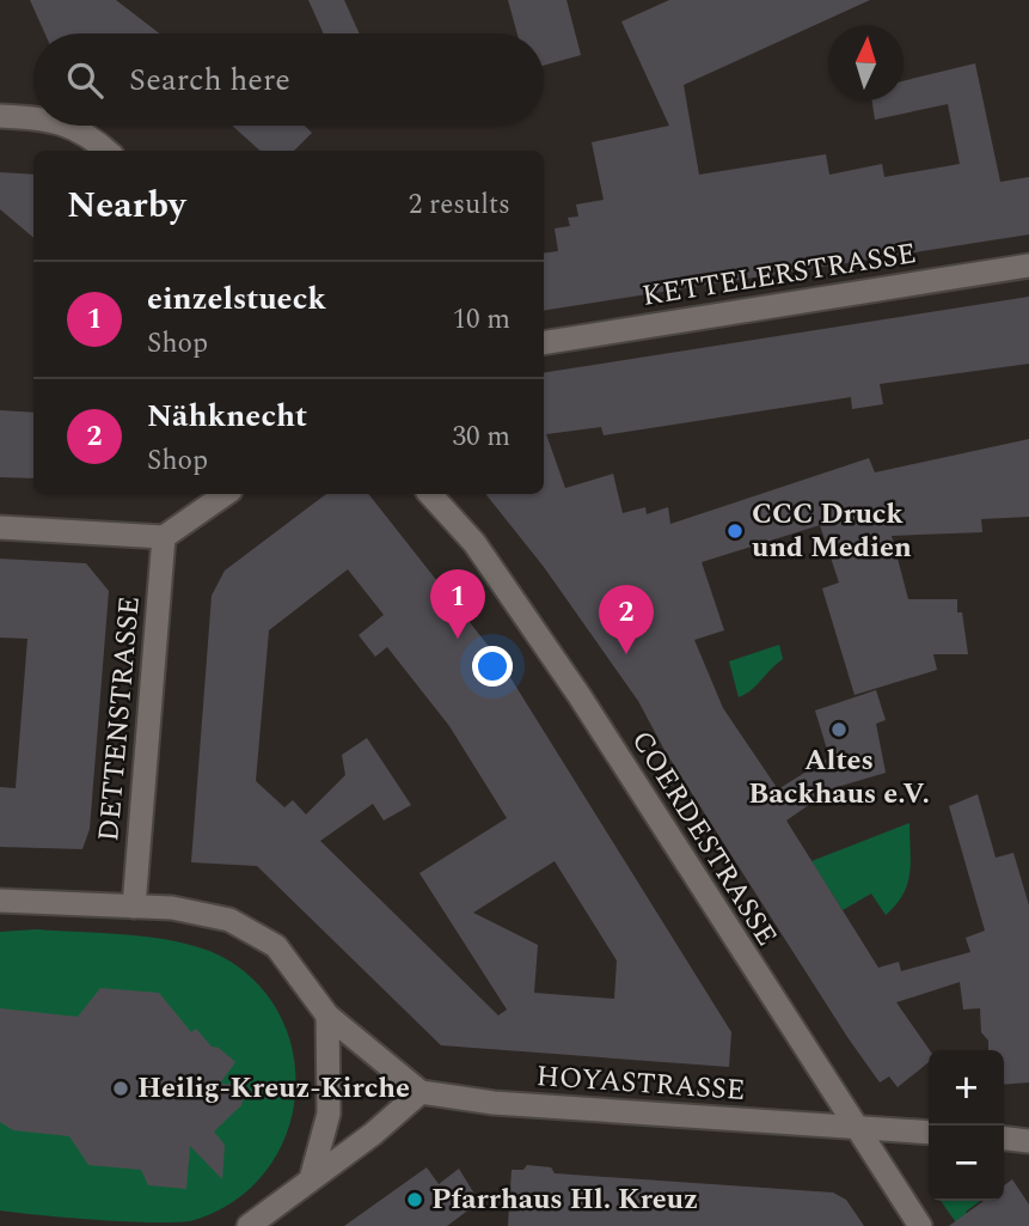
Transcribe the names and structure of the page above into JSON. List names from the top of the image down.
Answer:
{
  "streets": {
    "street": [
      "KETTELERSTRASSE",
      "DETTENSTRASSE",
      "COERDESTRASSE",
      "HOYASTRASSE"
    ]
  },
  "crossings": [
    ["COERDESTRASSE", "HOYASTRASSE"]
  ],
  "places": [
    "CCC Druck und Medien",
    "Altes Backhaus e.V.",
    "Heilig-Kreuz-Kirche",
    "Pfarrhaus Hl. Kreuz"
  ],
  "north": "top",
  "page": {
    "search": "Search here",
    "heading": ["Nearby", "2 results"],
    "list": [
      {
        "mark": "1",
        "name": "einzelstueck",
        "note": "Shop",
        "value": "10 m"
      },
      {
        "mark": "2",
        "name": "Nähknecht",
        "note": "Shop",
        "value": "30 m"
      }
    ],
    "pins": ["1", "2"],
    "map_buttons": ["+", "−"]
  }
}
